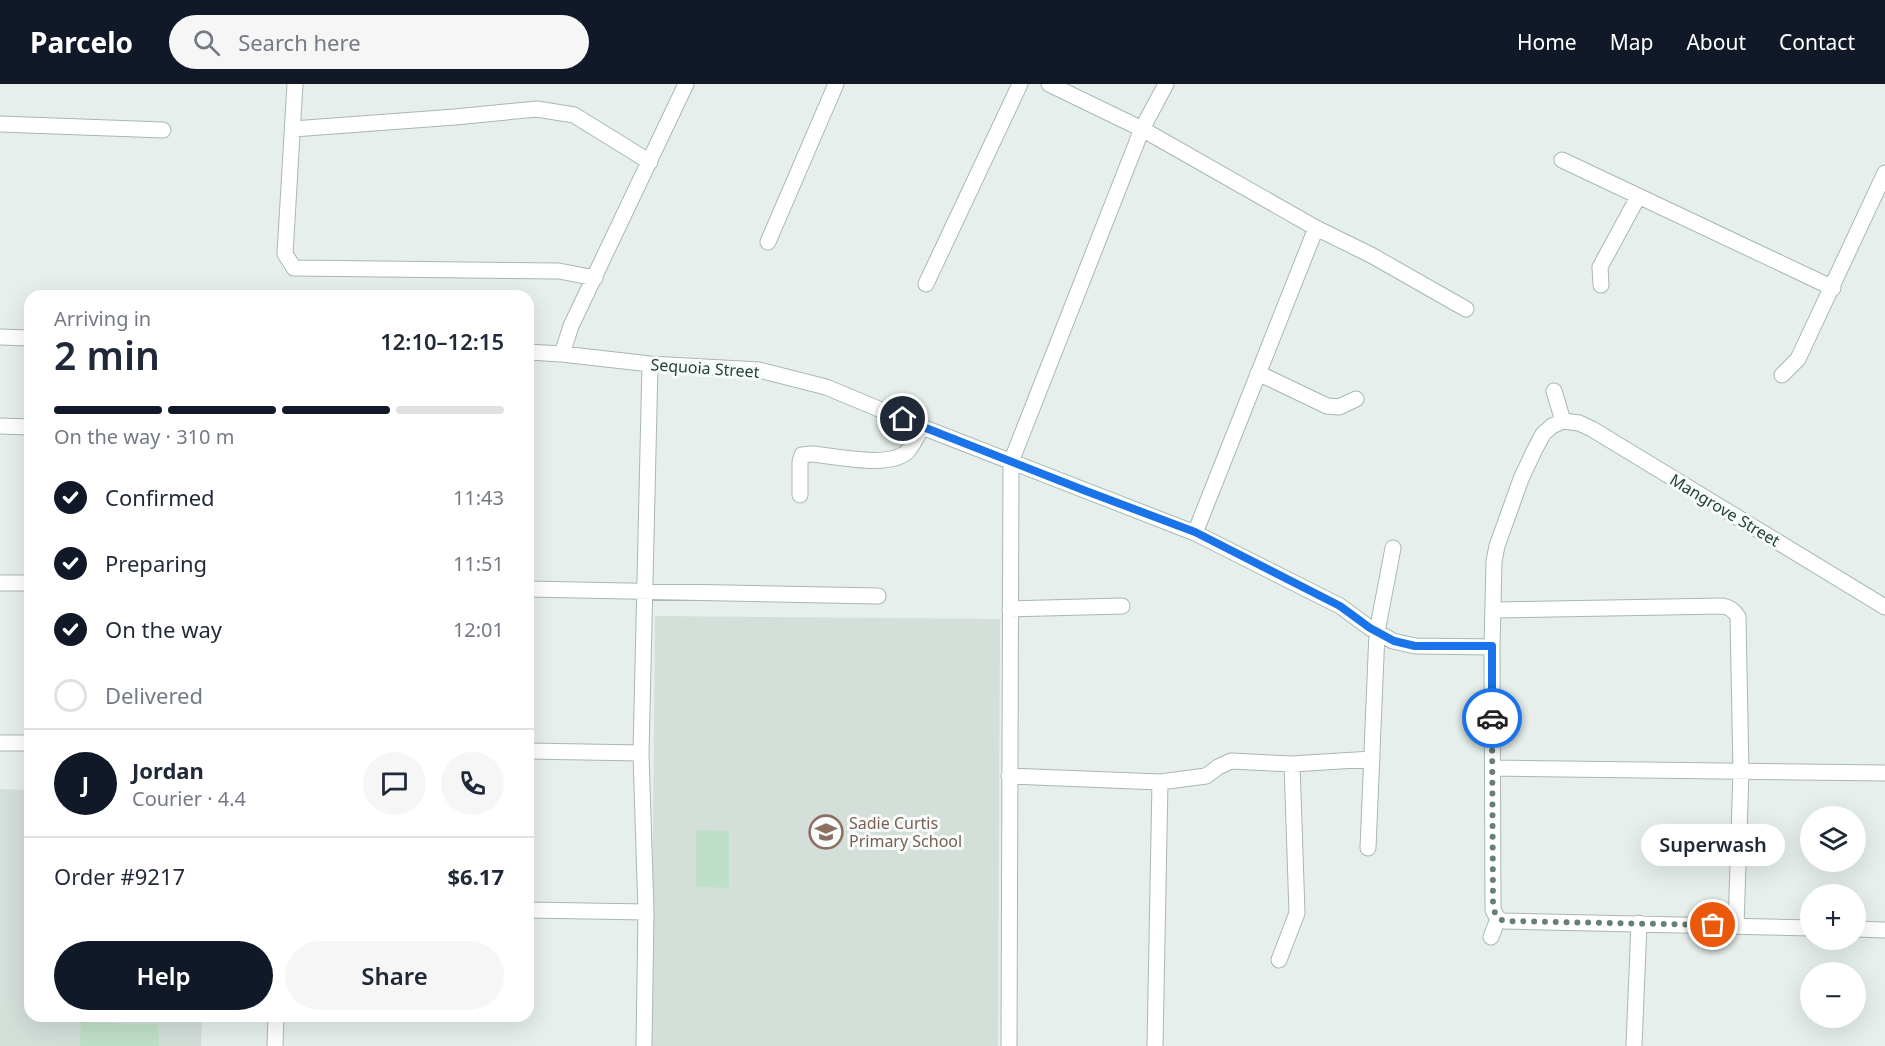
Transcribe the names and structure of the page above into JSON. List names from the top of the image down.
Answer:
{
  "streets": {
    "street": ["Sequoia Street", "Mangrove Street"]
  },
  "places": {
    "school or university": ["Sadie Curtis Primary School"],
    "other": ["Superwash"]
  },
  "page": {
    "header": "Parcelo",
    "search": "Search here",
    "nav": [
      "Home",
      "Map",
      "About",
      "Contact"
    ],
    "heading": ["2 min", "Arriving in", "12:10–12:15"],
    "panel": [
      "Jordan",
      "Courier · 4.4",
      "Order #9217",
      "$6.17"
    ],
    "bar": "On the way · 310 m",
    "list": [
      ["Confirmed", "11:43"],
      ["Preparing", "11:51"],
      ["On the way", "12:01"],
      "Delivered"
    ],
    "round": "J",
    "map_buttons": ["+", "−"],
    "bubble": "Superwash",
    "buttons": ["Help", "Share"]
  }
}
